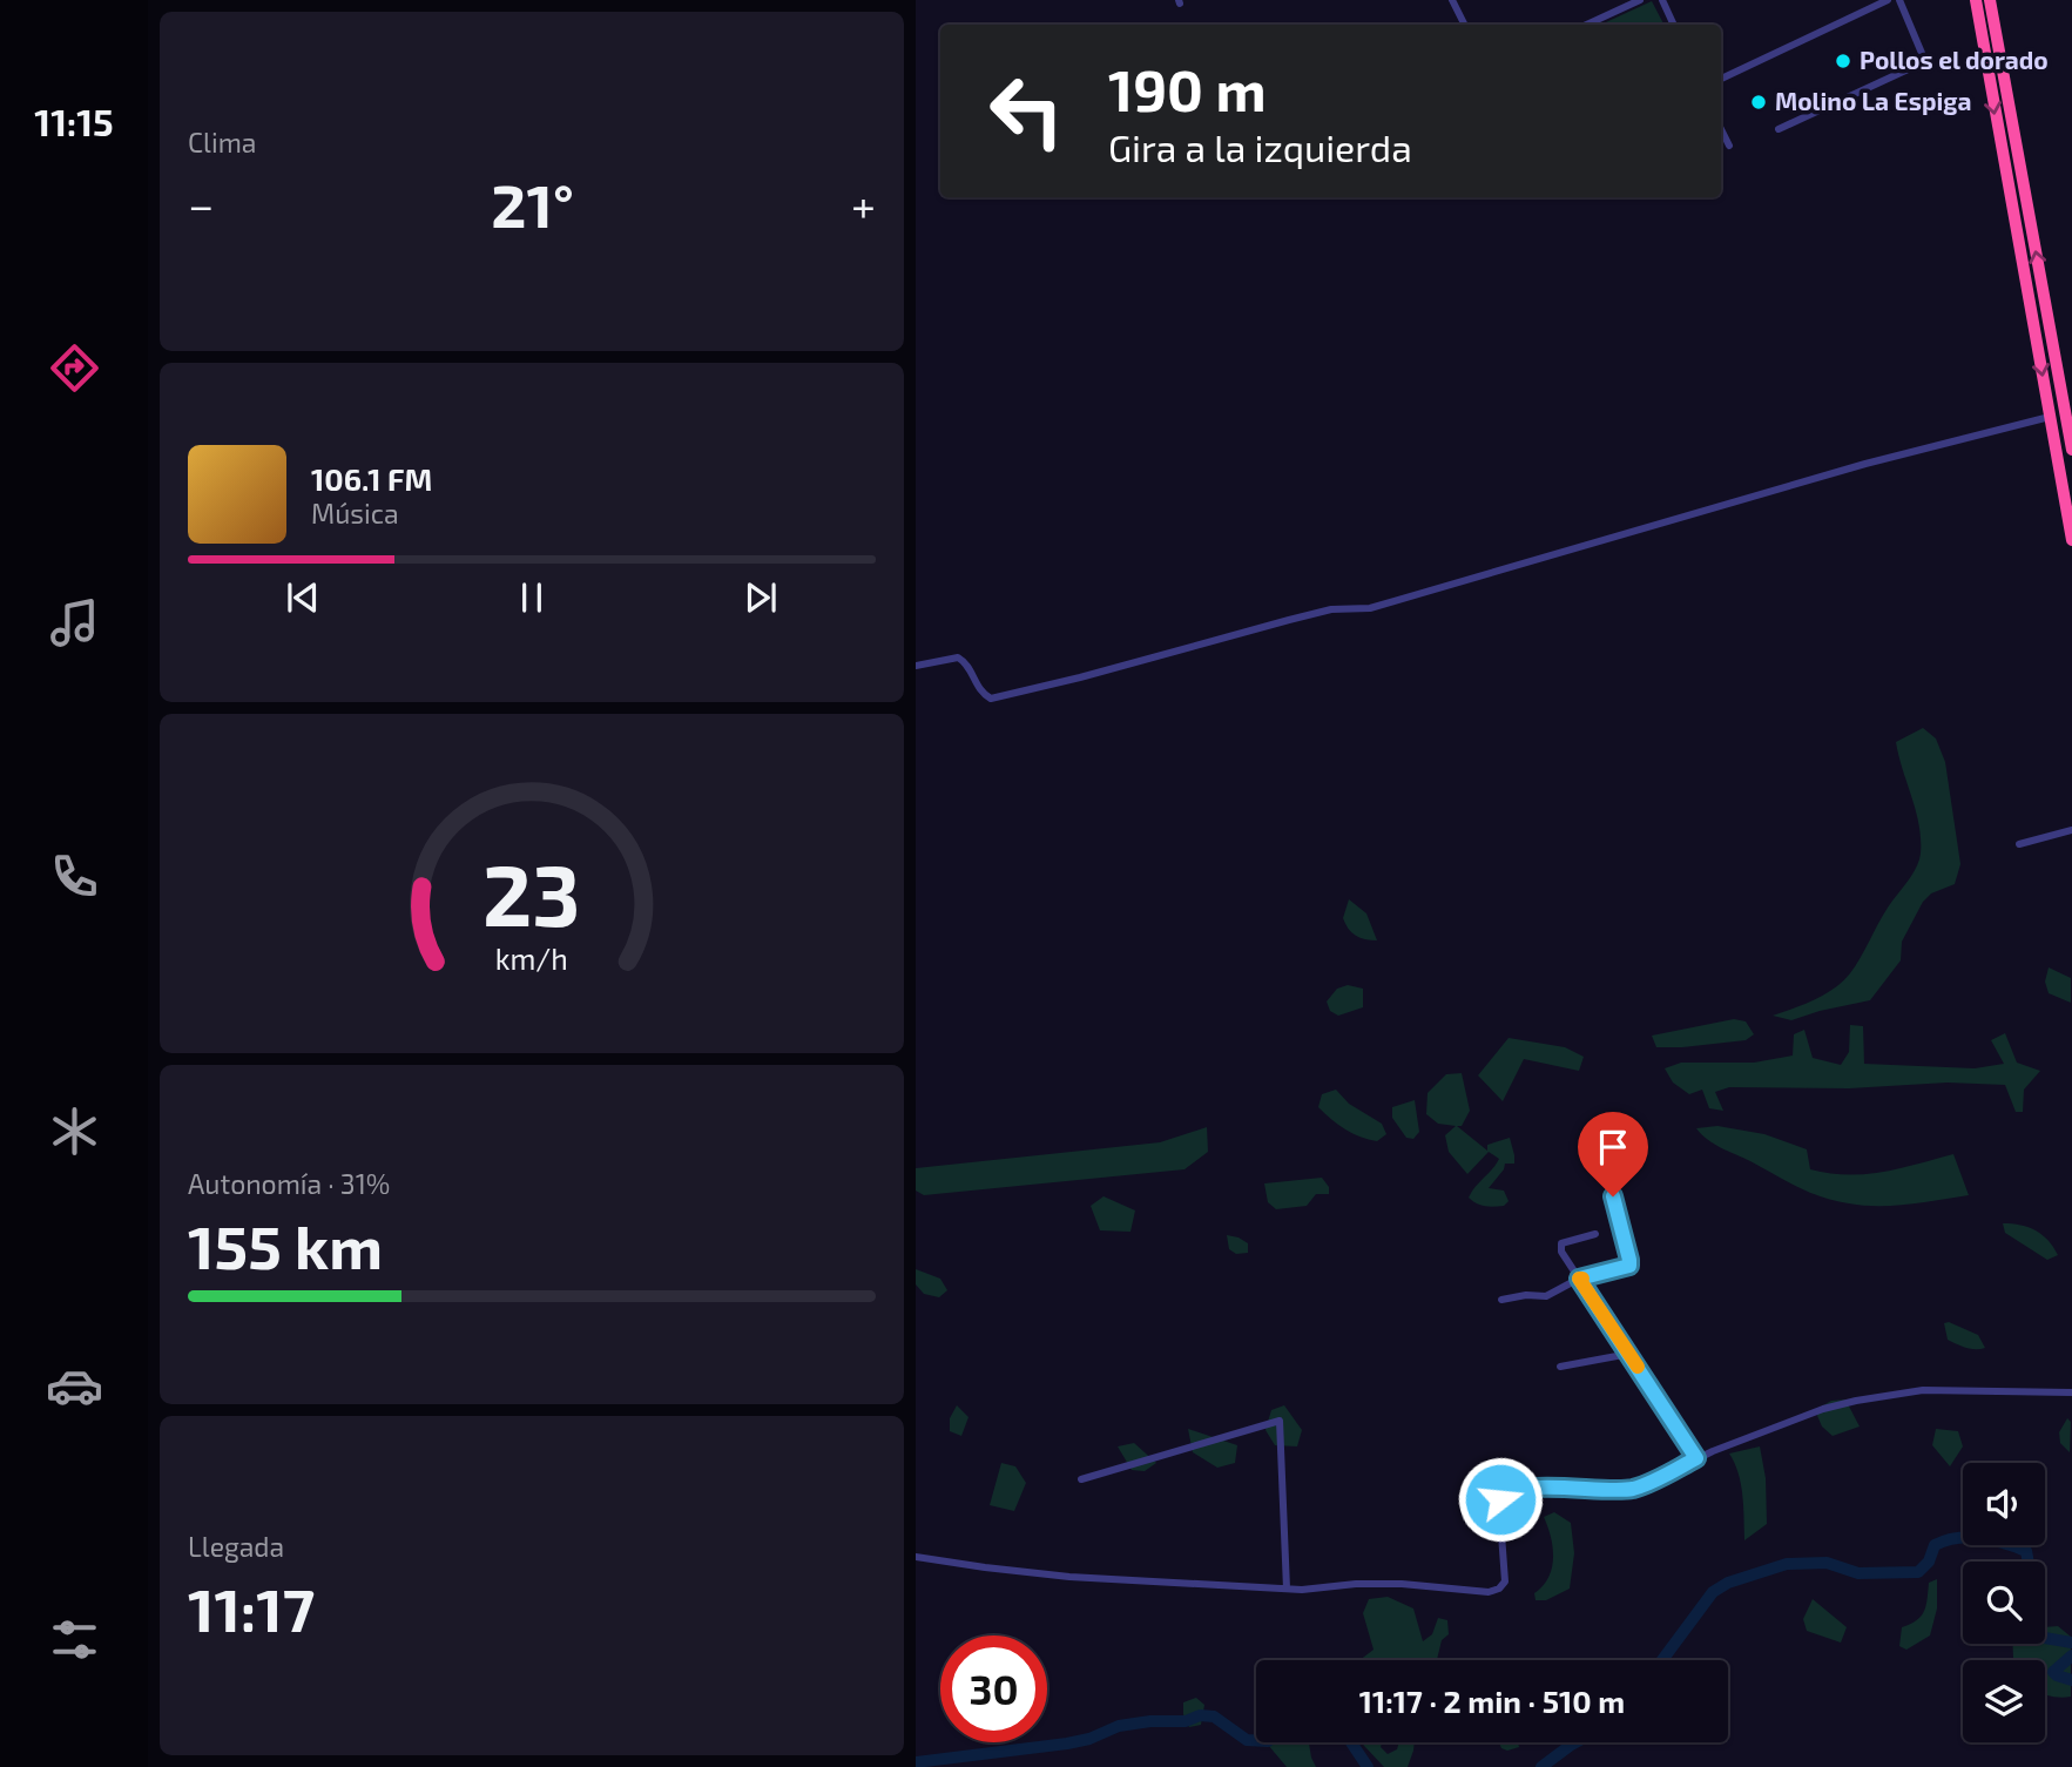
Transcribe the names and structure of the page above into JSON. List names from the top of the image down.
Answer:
{
  "places": ["Pollos el dorado", "Molino La Espiga"],
  "page": {
    "tabs": "11:15",
    "tile": [
      "Clima",
      ["Autonomía · 31%", "155 km"],
      ["Llegada", "11:17"]
    ],
    "turn": ["190 m", "Gira a la izquierda"],
    "heat": ["−", "21°", "+"],
    "song": ["106.1 FM", "Música"],
    "limit": "30",
    "trip": "11:17 · 2 min · 510 m",
    "gauge": ["23", "km/h"]
  }
}
